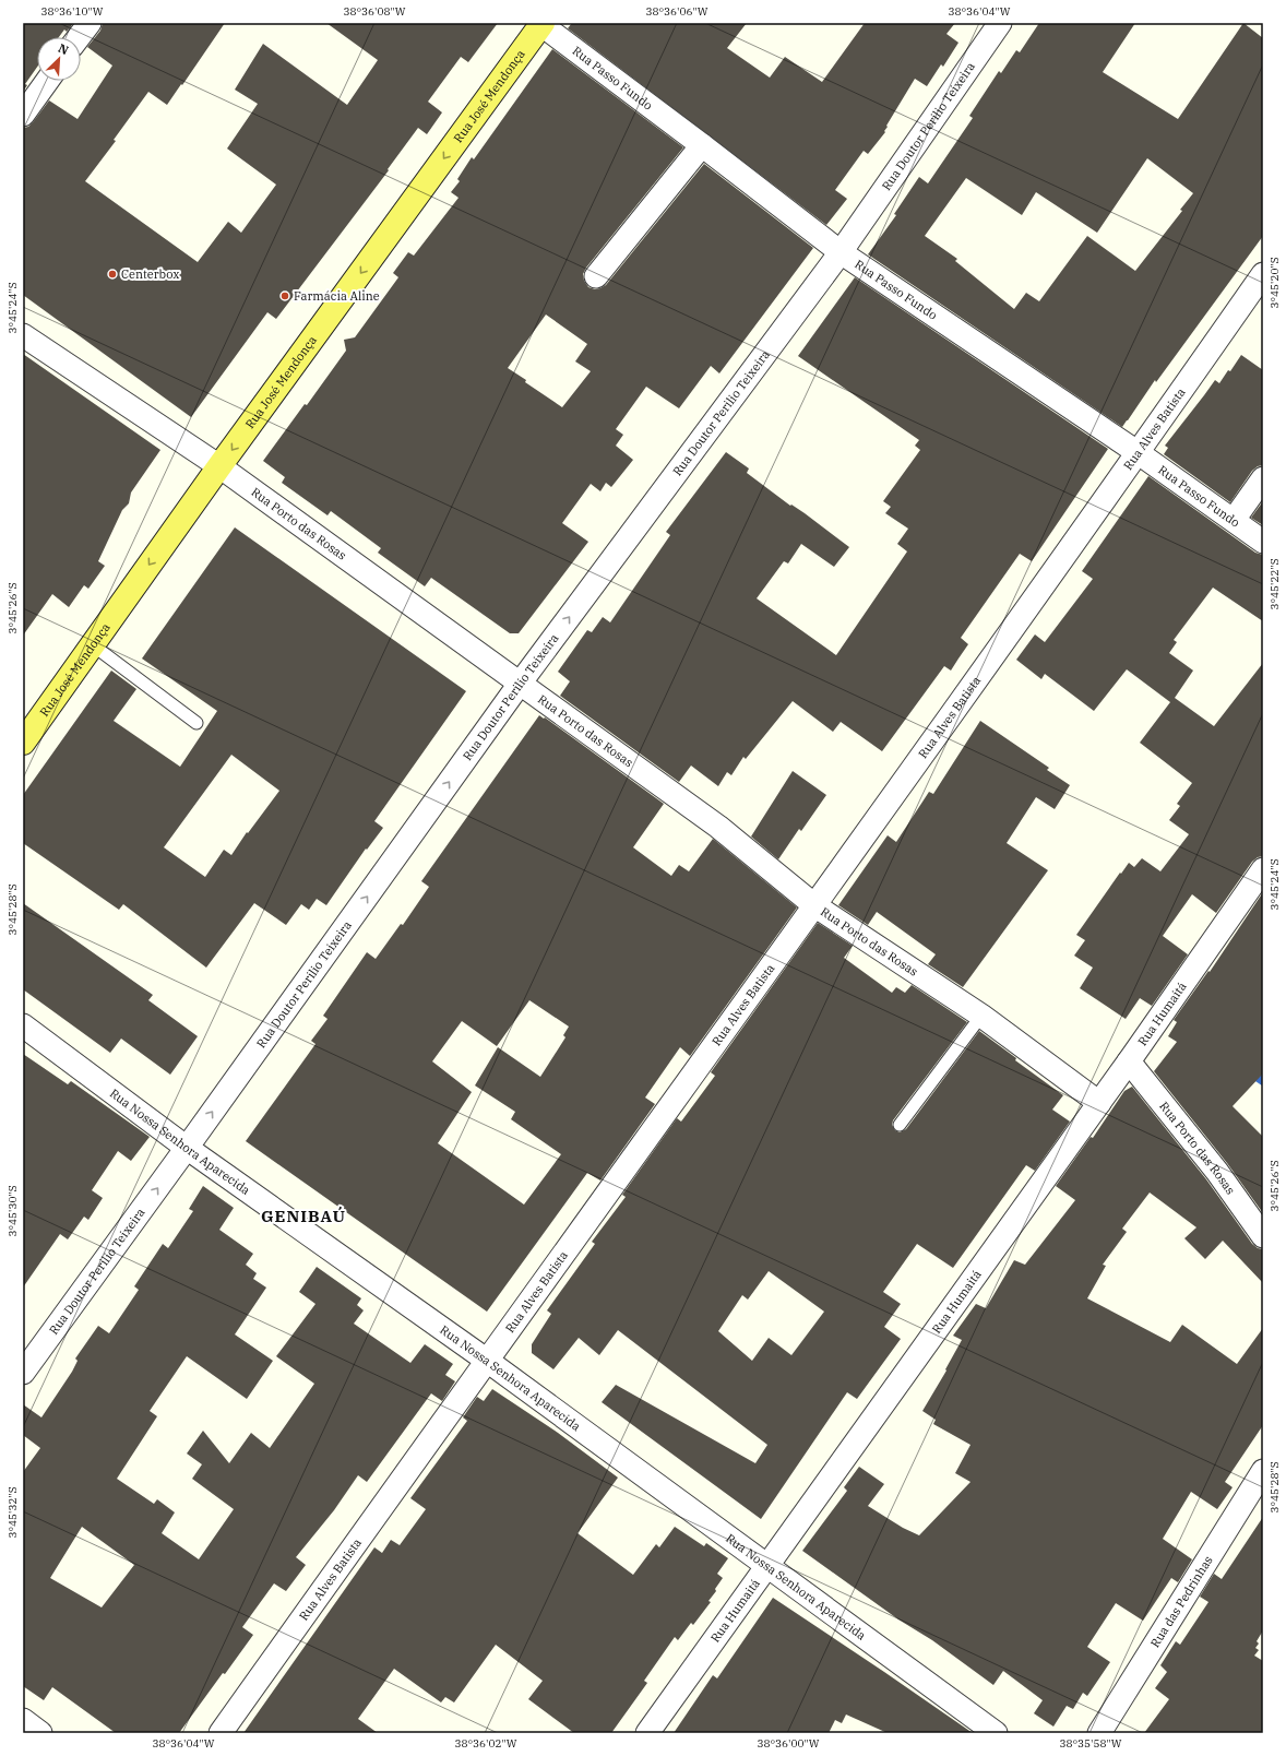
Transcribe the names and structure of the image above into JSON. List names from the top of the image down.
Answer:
{
  "streets": {
    "main road": ["Rua José Mendonça"],
    "street": [
      "Rua Passo Fundo",
      "Rua Doutor Perilio Teixeira",
      "Rua Alves Batista",
      "Rua Porto das Rosas",
      "Rua Humaitá",
      "Rua Nossa Senhora Aparecida",
      "Rua das Pedrinhas"
    ]
  },
  "crossings": [
    ["Rua Passo Fundo", "Rua José Mendonça"],
    ["Rua Passo Fundo", "Rua Doutor Perilio Teixeira"],
    ["Rua Passo Fundo", "Rua Alves Batista"],
    ["Rua José Mendonça", "Rua Porto das Rosas"],
    ["Rua Doutor Perilio Teixeira", "Rua Porto das Rosas"],
    ["Rua Doutor Perilio Teixeira", "Rua Nossa Senhora Aparecida"],
    ["Rua Alves Batista", "Rua Porto das Rosas"],
    ["Rua Alves Batista", "Rua Nossa Senhora Aparecida"],
    ["Rua Porto das Rosas", "Rua Humaitá"],
    ["Rua Humaitá", "Rua Nossa Senhora Aparecida"]
  ],
  "one_way": ["Rua José Mendonça", "Rua Doutor Perilio Teixeira"],
  "districts": ["GENIBAÚ"],
  "places": ["Centerbox", "Farmácia Aline"],
  "north": "top right",
  "coordinates": [
    "38°36'10\"W",
    "38°36'08\"W",
    "38°36'06\"W",
    "38°36'04\"W",
    "3°45'20\"S",
    "3°45'24\"S",
    "3°45'22\"S",
    "3°45'26\"S",
    "3°45'28\"S",
    "3°45'30\"S",
    "3°45'32\"S",
    "38°36'02\"W",
    "38°36'00\"W",
    "38°35'58\"W"
  ]
}
